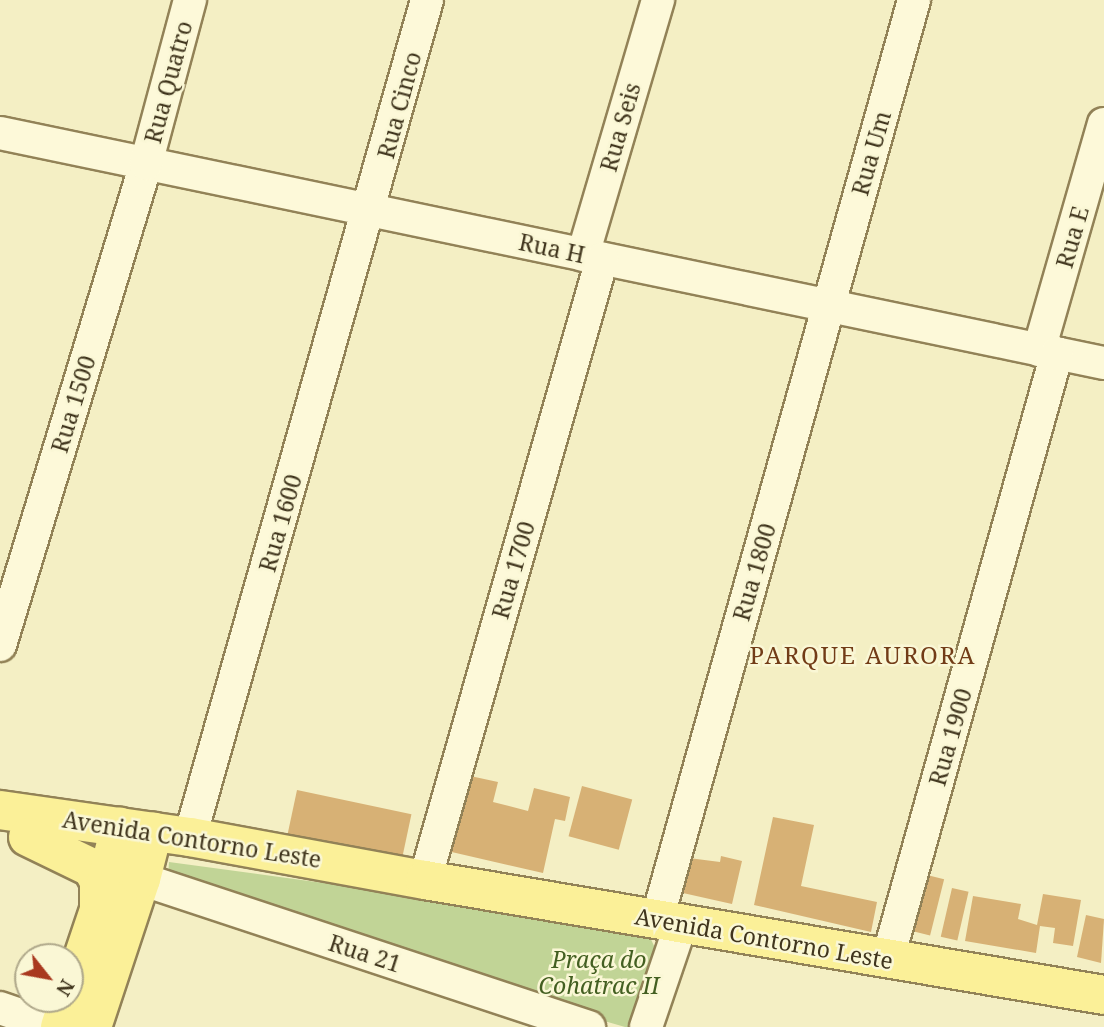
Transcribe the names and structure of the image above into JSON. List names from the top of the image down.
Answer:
{
  "streets": {
    "main road": ["Avenida Contorno Leste"],
    "street": [
      "Rua Quatro",
      "Rua Cinco",
      "Rua Seis",
      "Rua Um",
      "Rua E",
      "Rua H",
      "Rua 1500",
      "Rua 1600",
      "Rua 1700",
      "Rua 1800",
      "Rua 1900",
      "Rua 21"
    ]
  },
  "crossings": [
    ["Rua Quatro", "Rua H"],
    ["Rua Quatro", "Rua 1500"],
    ["Rua Cinco", "Rua H"],
    ["Rua Cinco", "Rua 1600"],
    ["Rua Seis", "Rua H"],
    ["Rua Seis", "Rua 1700"],
    ["Rua Um", "Rua H"],
    ["Rua Um", "Rua 1800"],
    ["Rua E", "Rua H"],
    ["Rua E", "Rua 1900"],
    ["Rua H", "Rua 1500"],
    ["Rua H", "Rua 1600"],
    ["Rua H", "Rua 1700"],
    ["Rua H", "Rua 1800"],
    ["Rua H", "Rua 1900"],
    ["Rua 1600", "Avenida Contorno Leste"],
    ["Rua 1700", "Avenida Contorno Leste"],
    ["Rua 1800", "Avenida Contorno Leste"],
    ["Rua 1900", "Avenida Contorno Leste"],
    ["Avenida Contorno Leste", "Rua 21"]
  ],
  "districts": ["PARQUE AURORA"],
  "parks": ["Praça do Cohatrac II"],
  "north": "bottom right"
}
